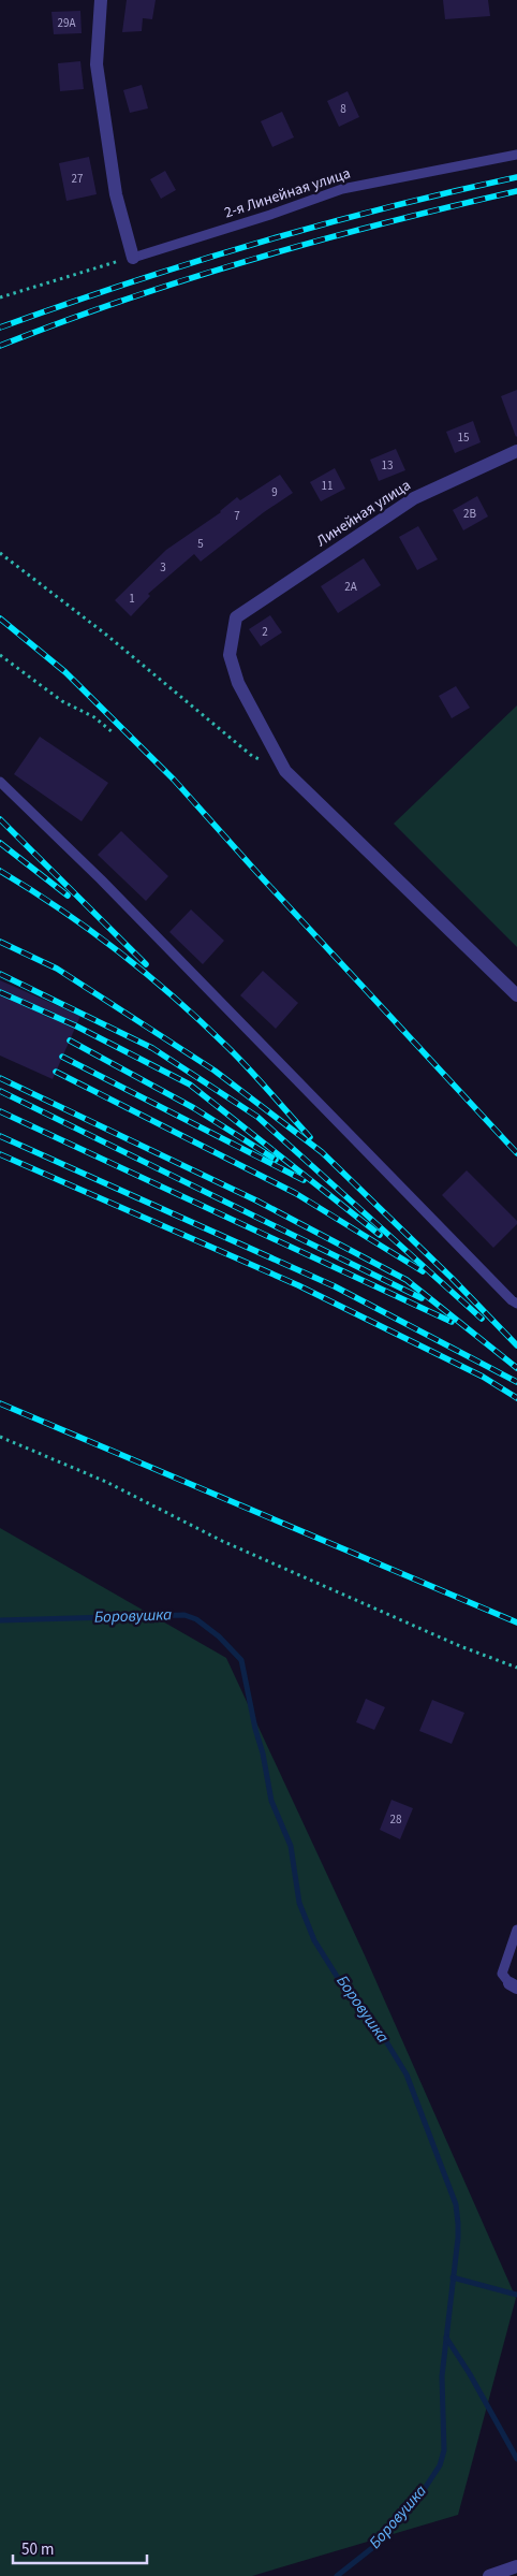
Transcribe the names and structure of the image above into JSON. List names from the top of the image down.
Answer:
{
  "streets": {
    "street": ["Линейная улица"],
    "lane": ["2-я Линейная улица"]
  },
  "water": ["Боровушка"],
  "house_numbers": [
    "29А",
    "8",
    "27",
    "15",
    "13",
    "11",
    "9",
    "2В",
    "7",
    "5",
    "3",
    "2А",
    "1",
    "2",
    "28"
  ],
  "scale_bar": "50 m"
}
